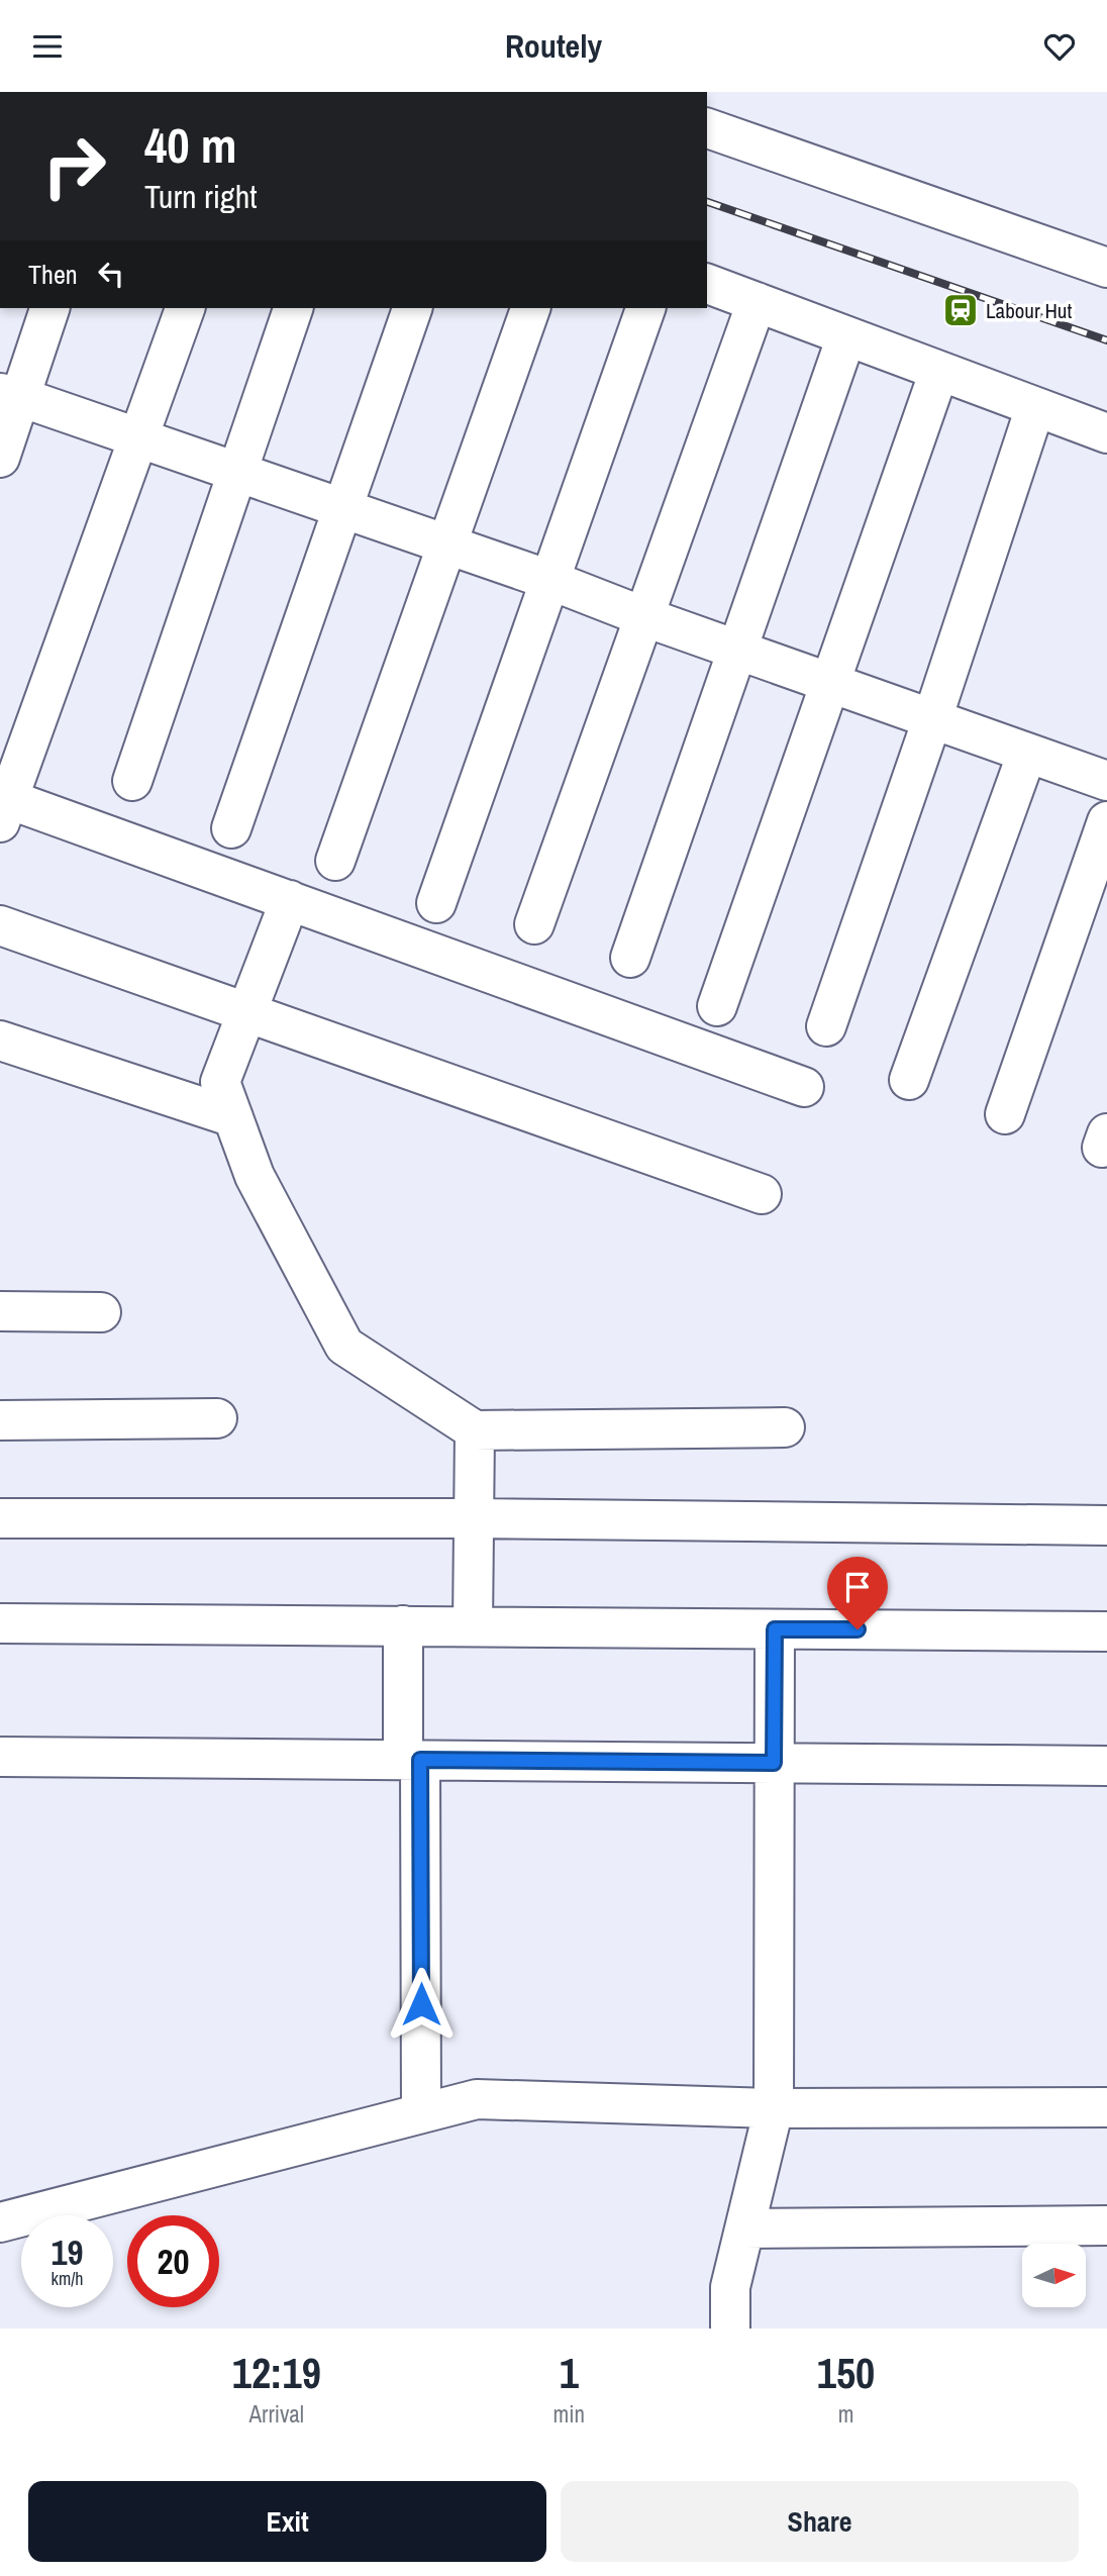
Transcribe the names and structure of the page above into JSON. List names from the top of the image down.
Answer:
{
  "places": {
    "station": ["Labour Hut"]
  },
  "north": "right",
  "page": {
    "header": "Routely",
    "turn": ["40 m", "Turn right"],
    "then": "Then",
    "speed": "19 km/h",
    "limit": "20",
    "eta": [
      "12:19",
      "Arrival",
      "1",
      "min",
      "150",
      "m"
    ],
    "buttons": ["Exit", "Share"]
  }
}
